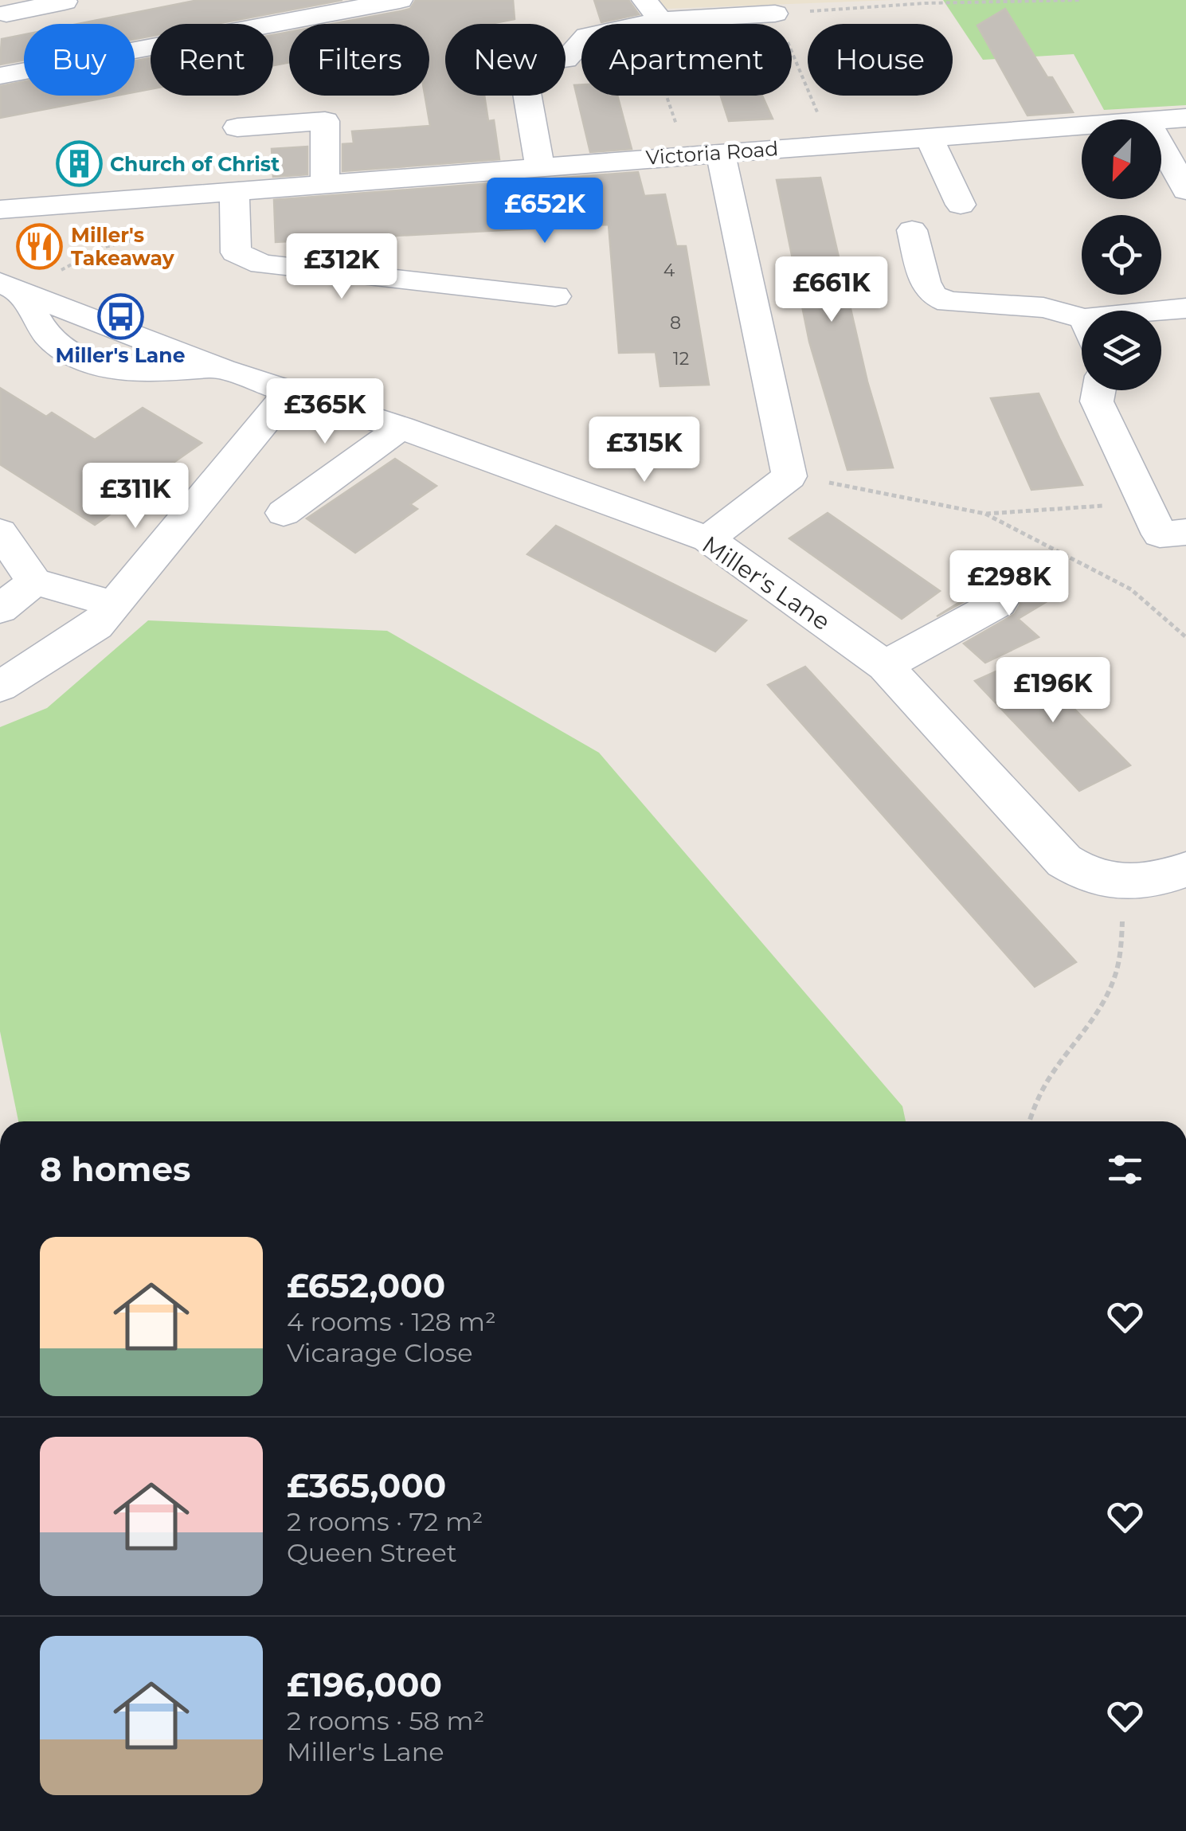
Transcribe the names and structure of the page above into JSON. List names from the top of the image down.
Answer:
{
  "streets": {
    "street": ["Victoria Road", "Miller's Lane"]
  },
  "places": {
    "building": ["Church of Christ"],
    "restaurant": ["Miller's Takeaway"],
    "bus stop": ["Miller's Lane"]
  },
  "house_numbers": ["4", "8", "12"],
  "north": "bottom left",
  "page": {
    "chip": [
      "Buy",
      "Rent",
      "Filters",
      "New",
      "Apartment",
      "House"
    ],
    "price": [
      "£652K",
      "£312K",
      "£661K",
      "£365K",
      "£315K",
      "£311K",
      "£298K",
      "£196K"
    ],
    "heading": "8 homes",
    "list": [
      {
        "name": "£652,000",
        "note": "4 rooms · 128 m² · Vicarage Close"
      },
      {
        "name": "£365,000",
        "note": "2 rooms · 72 m² · Queen Street"
      },
      {
        "name": "£196,000",
        "note": "2 rooms · 58 m² · Miller's Lane"
      }
    ]
  }
}
